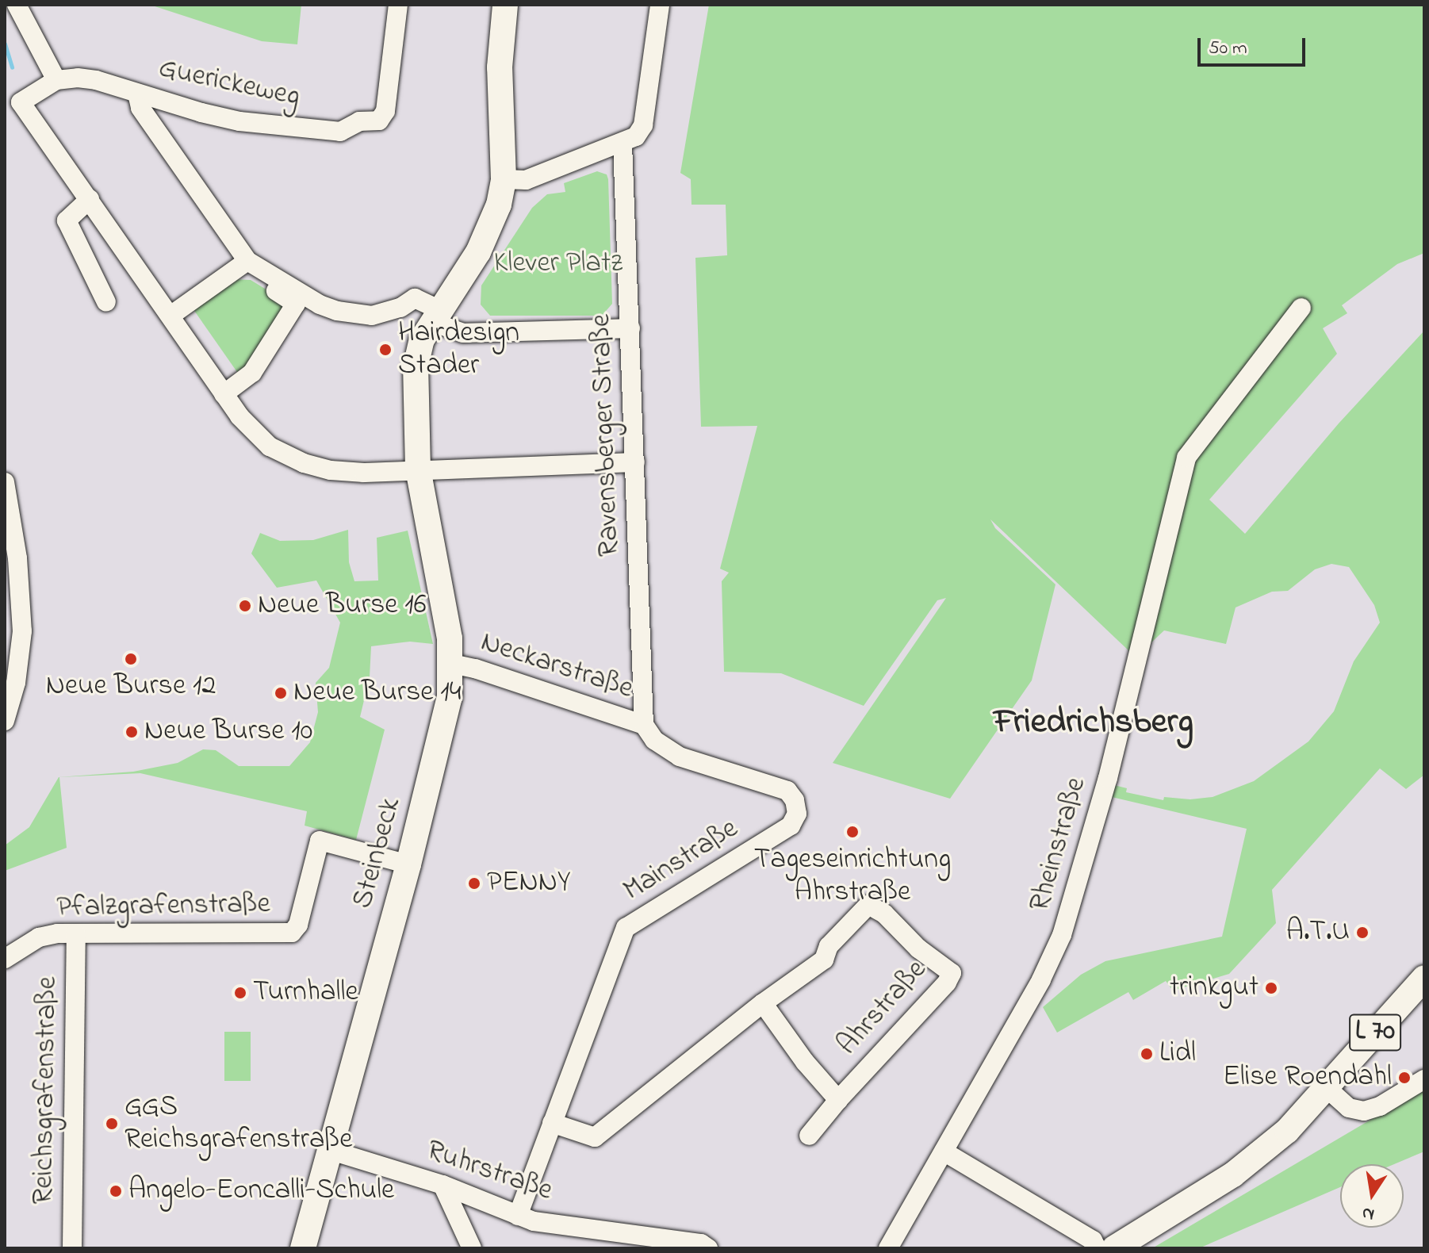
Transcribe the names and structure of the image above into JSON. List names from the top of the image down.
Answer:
{
  "streets": {
    "main road": ["Steinbeck", "L 70"],
    "street": [
      "Guerickeweg",
      "Ravensberger Straße",
      "Neckarstraße",
      "Rheinstraße",
      "Mainstraße",
      "Pfalzgrafenstraße",
      "Ahrstraße",
      "Reichsgrafenstraße",
      "Ruhrstraße"
    ]
  },
  "crossings": [
    ["Ravensberger Straße", "Neckarstraße"],
    ["Ravensberger Straße", "Mainstraße"],
    ["Neckarstraße", "Steinbeck"],
    ["Neckarstraße", "Mainstraße"],
    ["Steinbeck", "Pfalzgrafenstraße"],
    ["Steinbeck", "Ruhrstraße"],
    ["Mainstraße", "Ahrstraße"],
    ["Mainstraße", "Ruhrstraße"],
    ["Pfalzgrafenstraße", "Reichsgrafenstraße"]
  ],
  "districts": ["Friedrichsberg"],
  "parks": ["Klever Platz"],
  "places": [
    "Hairdesign Stader",
    "Neue Burse 16",
    "Neue Burse 12",
    "Neue Burse 14",
    "Neue Burse 10",
    "Tageseinrichtung Ahrstraße",
    "PENNY",
    "A.T.U",
    "trinkgut",
    "Turnhalle",
    "Lidl",
    "Elise Roendahl",
    "GGS Reichsgrafenstraße",
    "Angelo-Eoncalli-Schule"
  ],
  "scale_bar": "50 m",
  "north": "bottom"
}
